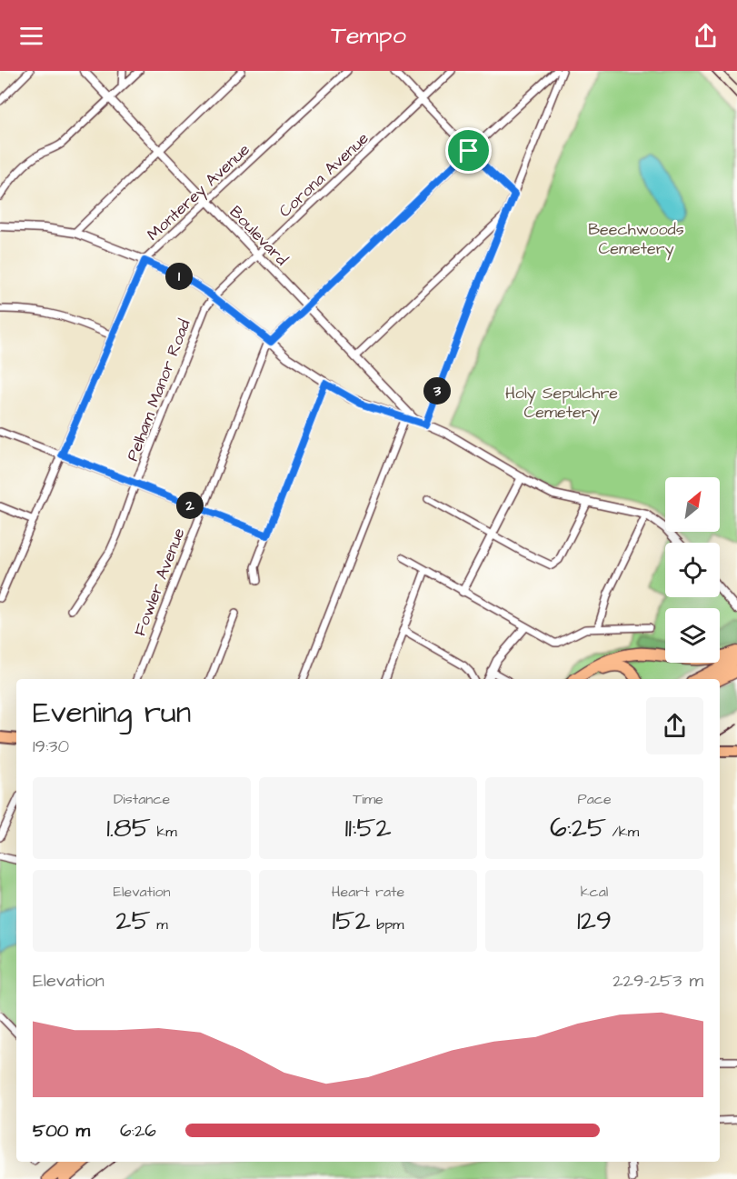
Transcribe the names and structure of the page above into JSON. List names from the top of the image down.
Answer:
{
  "streets": {
    "street": [
      "Corona Avenue",
      "Monterey Avenue",
      "Boulevard",
      "Pelham Manor Road",
      "Fowler Avenue"
    ]
  },
  "crossings": [
    ["Corona Avenue", "Boulevard"],
    ["Corona Avenue", "Pelham Manor Road"],
    ["Monterey Avenue", "Boulevard"],
    ["Boulevard", "Fowler Avenue"]
  ],
  "parks": ["Beechwoods Cemetery", "Holy Sepulchre Cemetery"],
  "north": "top right",
  "page": {
    "header": "Tempo",
    "pins": ["1", "3", "2"],
    "heading": ["Evening run", "19:30"],
    "stats": [
      ["Distance", "1.85 km"],
      ["Time", "11:52"],
      ["Pace", "6:25 /km"],
      ["Elevation", "25 m"],
      ["Heart rate", "152 bpm"],
      ["kcal", "129"]
    ],
    "chart": ["Elevation", "229–253 m"],
    "list": [
      {
        "name": "500 m",
        "note": "6:26"
      }
    ]
  }
}
